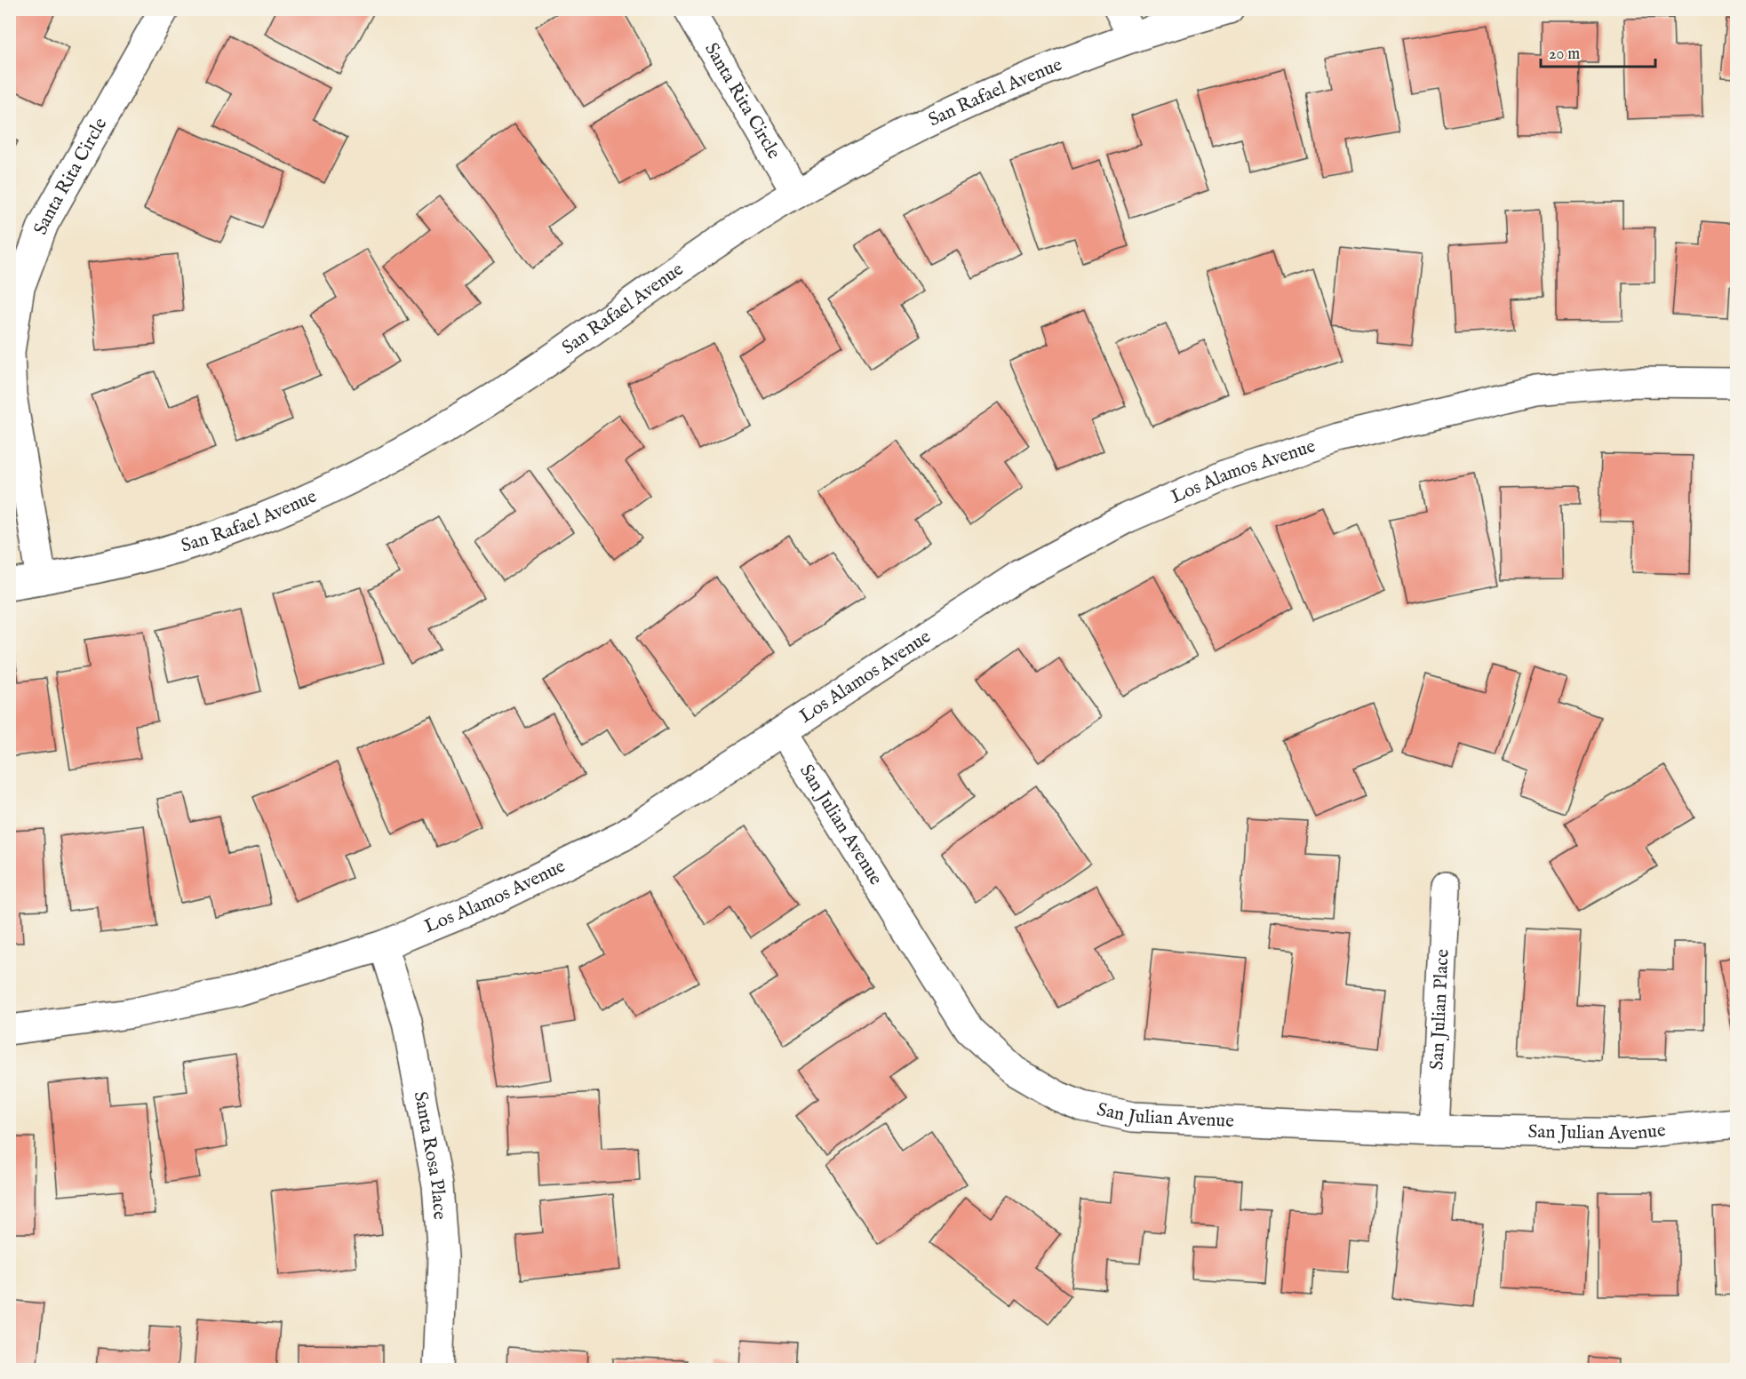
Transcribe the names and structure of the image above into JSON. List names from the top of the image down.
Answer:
{
  "streets": {
    "street": [
      "San Rafael Avenue",
      "Santa Rita Circle",
      "Los Alamos Avenue",
      "San Julian Avenue",
      "San Julian Place",
      "Santa Rosa Place"
    ]
  },
  "crossings": [
    ["San Rafael Avenue", "Santa Rita Circle"],
    ["Los Alamos Avenue", "San Julian Avenue"],
    ["Los Alamos Avenue", "Santa Rosa Place"],
    ["San Julian Avenue", "San Julian Place"]
  ],
  "scale_bar": "20 m"
}
